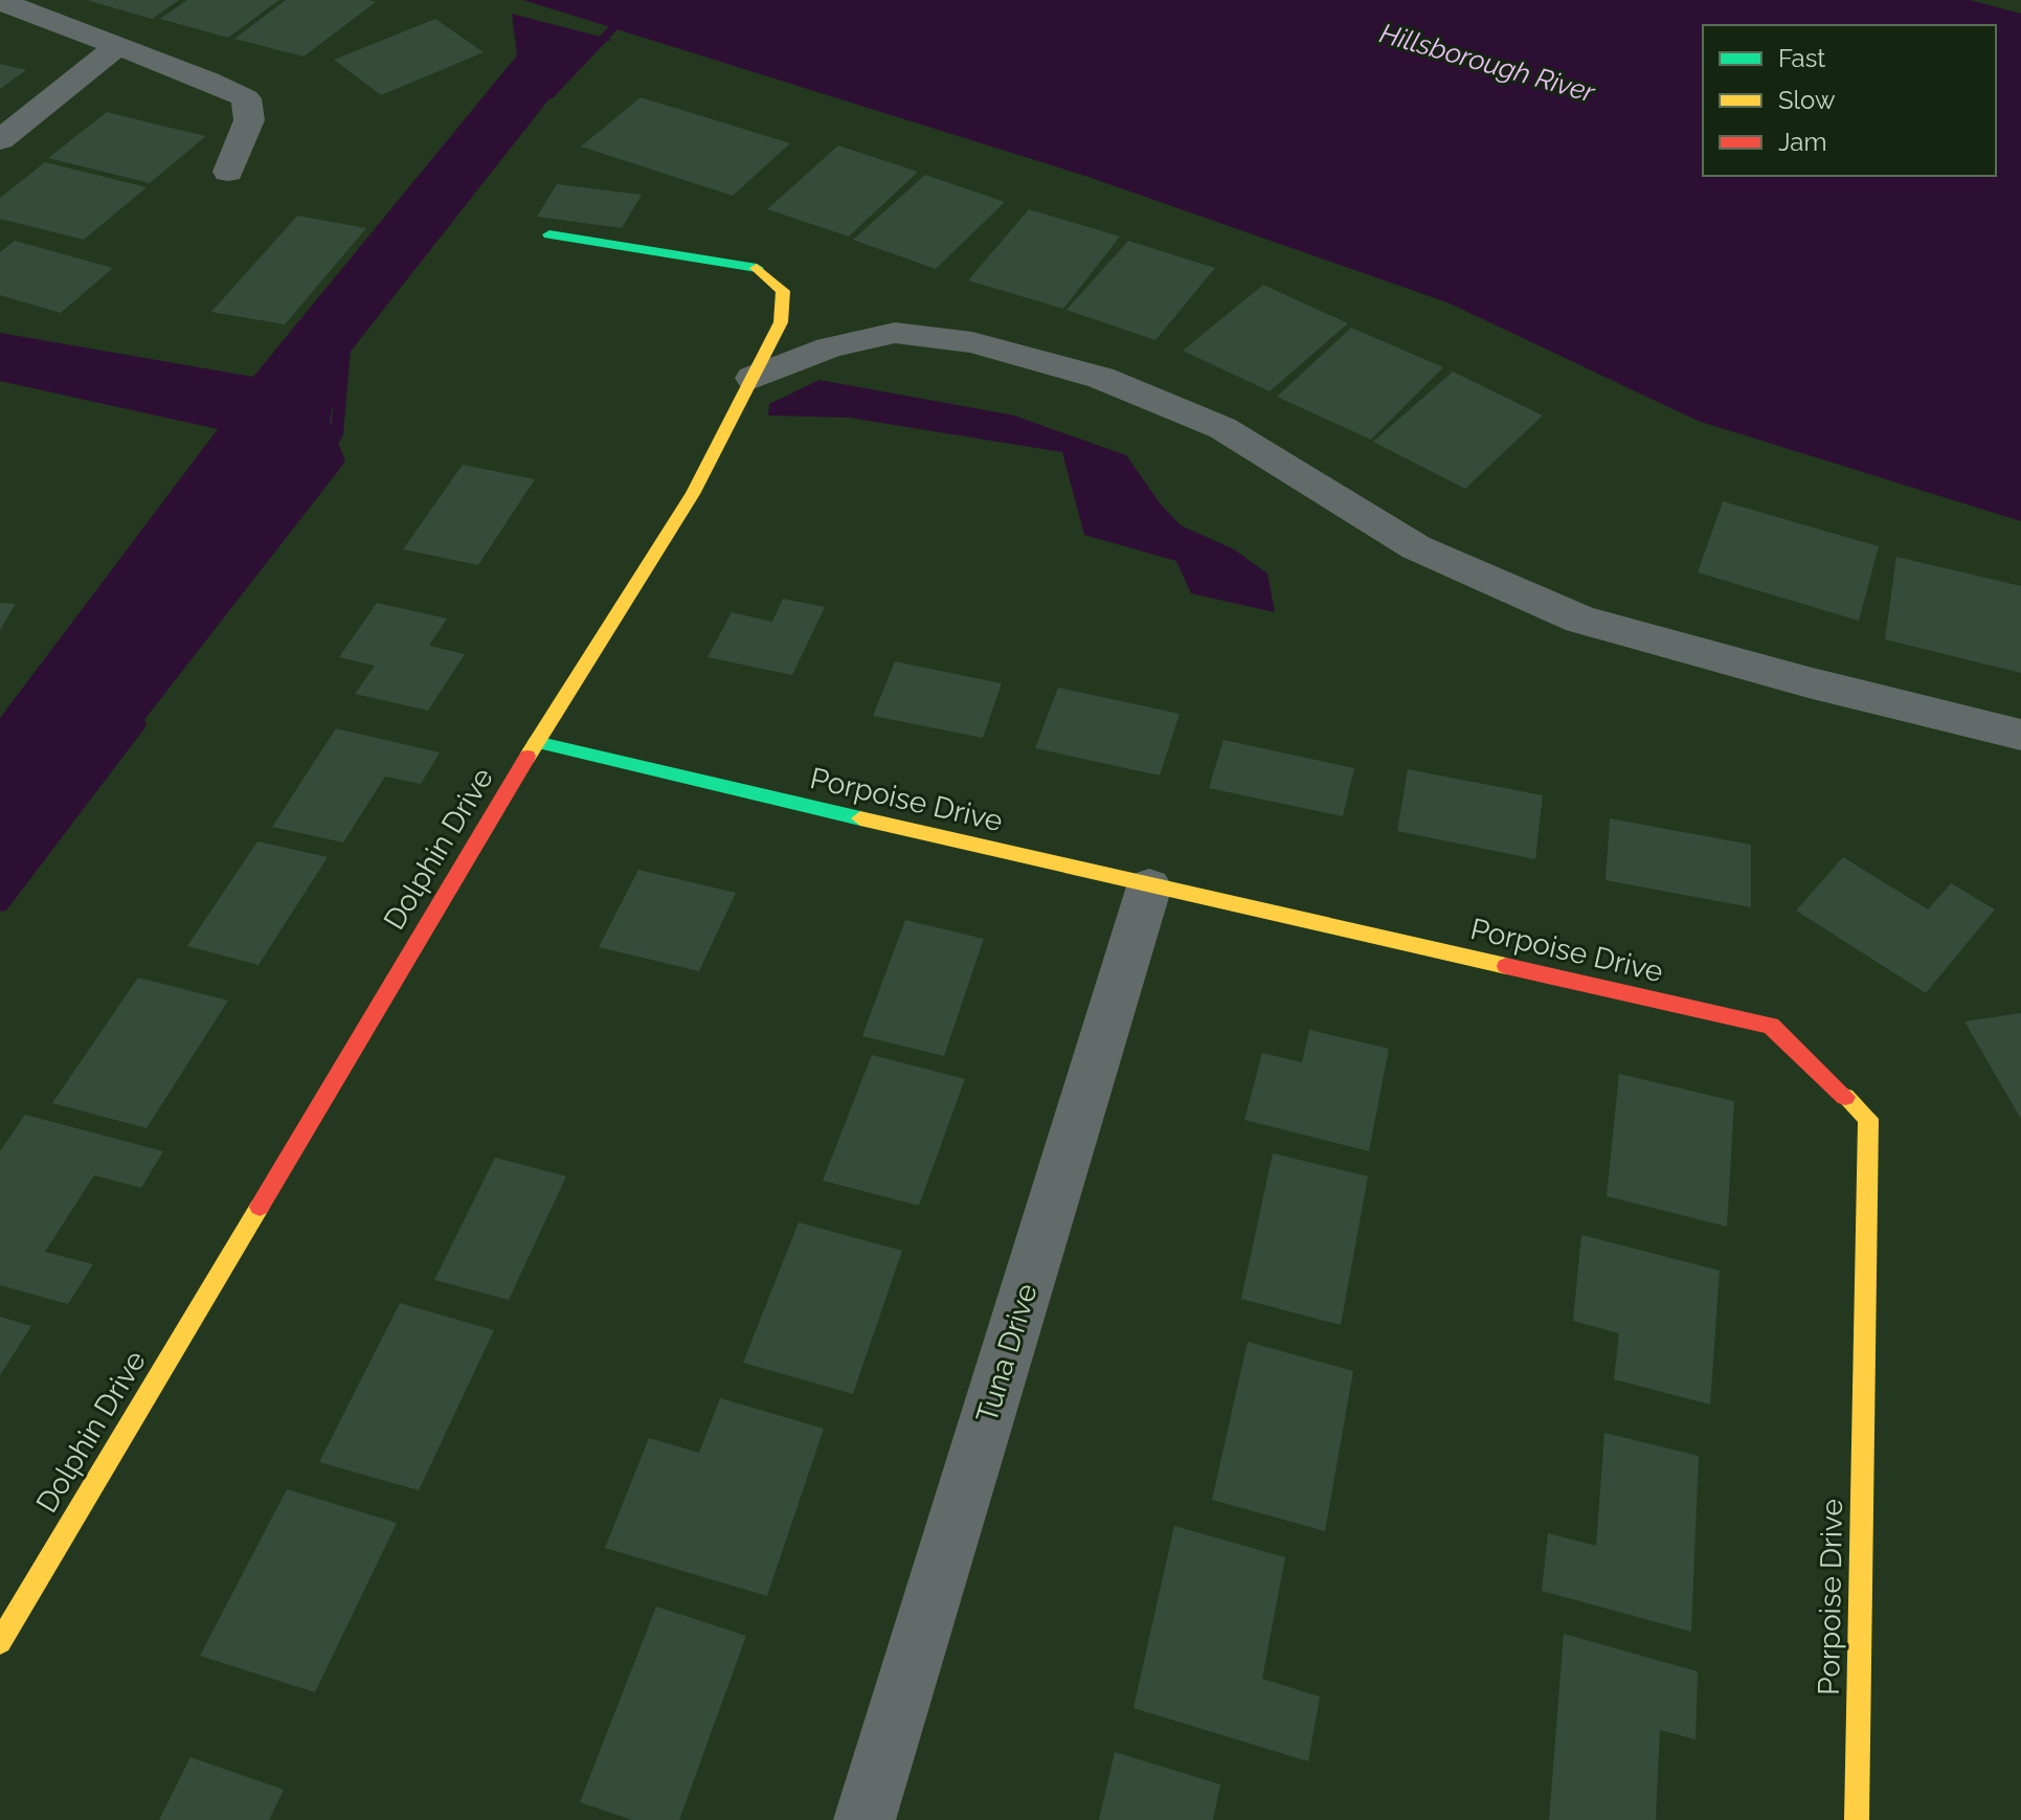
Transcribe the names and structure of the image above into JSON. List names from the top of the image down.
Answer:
{
  "streets": {
    "street": ["Porpoise Drive", "Dolphin Drive", "Tuna Drive"]
  },
  "crossings": [
    ["Porpoise Drive", "Dolphin Drive"],
    ["Porpoise Drive", "Tuna Drive"]
  ],
  "water": ["Hillsborough River"],
  "legend": ["Fast", "Slow", "Jam"]
}
